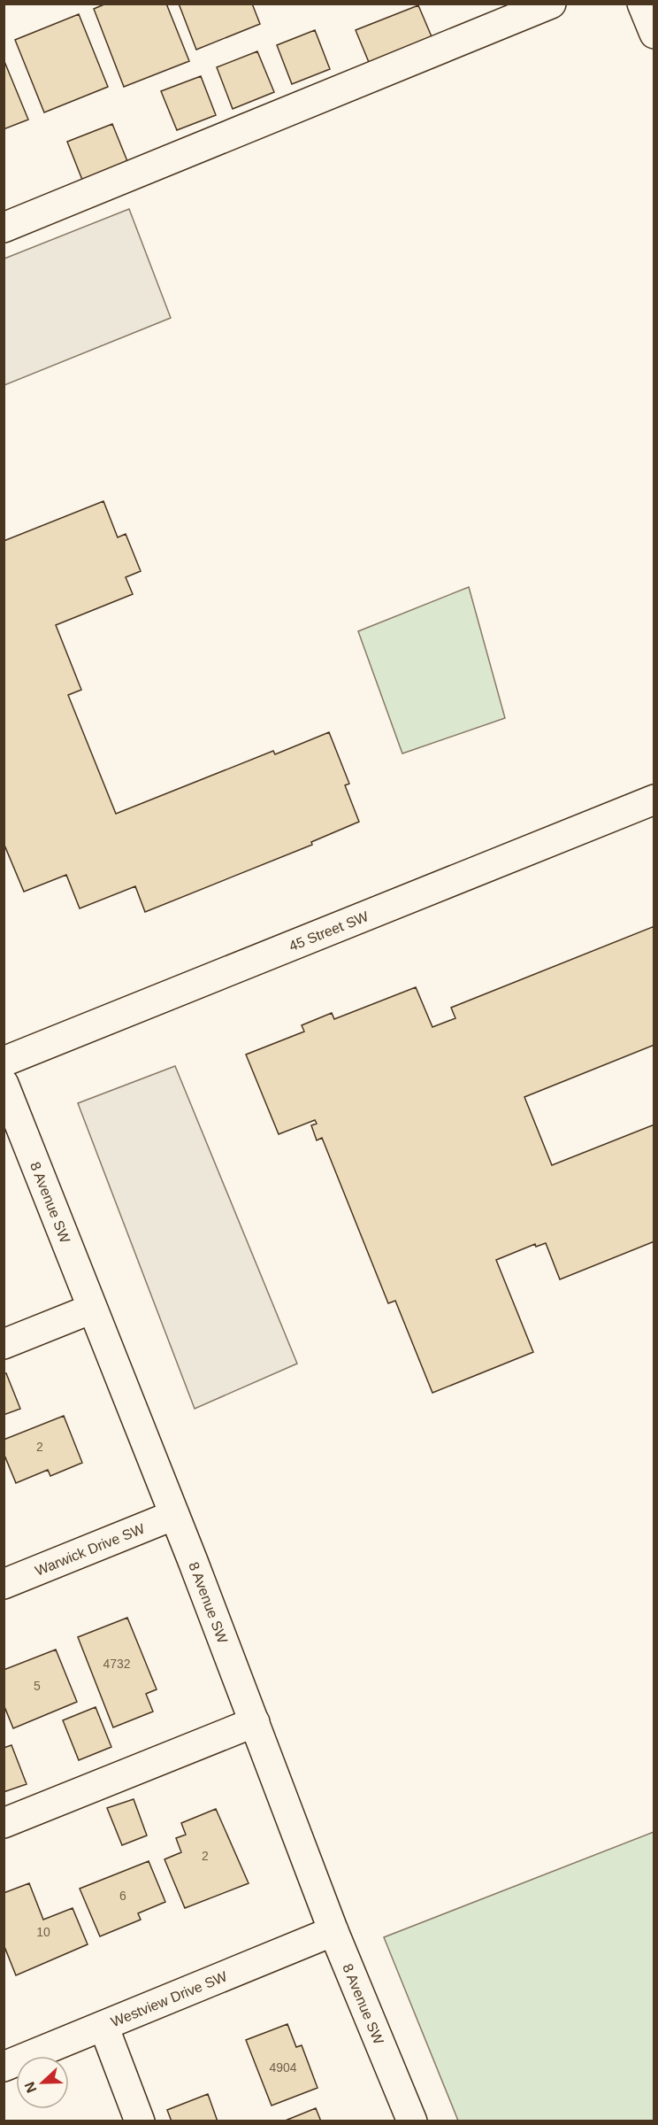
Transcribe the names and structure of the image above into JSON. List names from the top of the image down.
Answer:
{
  "streets": {
    "street": [
      "45 Street SW",
      "8 Avenue SW",
      "Warwick Drive SW",
      "Westview Drive SW"
    ]
  },
  "crossings": [
    ["8 Avenue SW", "Warwick Drive SW"],
    ["8 Avenue SW", "Westview Drive SW"]
  ],
  "house_numbers": [
    "2",
    "4732",
    "5",
    "2",
    "6",
    "10",
    "4904"
  ],
  "north": "left"
}
